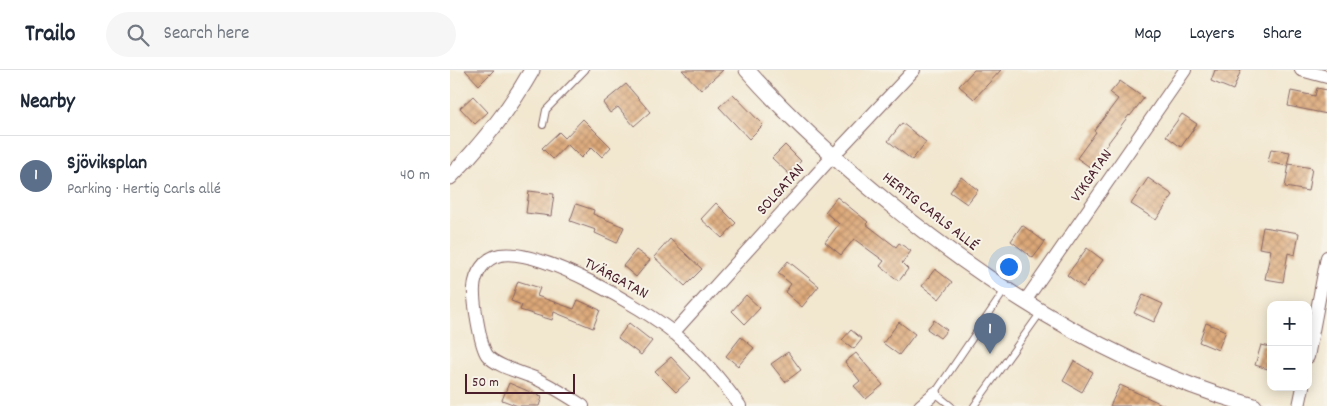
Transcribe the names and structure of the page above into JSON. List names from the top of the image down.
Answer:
{
  "streets": {
    "street": [
      "VIKGATAN",
      "SOLGATAN",
      "HERTIG CARLS ALLÉ",
      "TVÄRGATAN"
    ]
  },
  "crossings": [
    ["VIKGATAN", "HERTIG CARLS ALLÉ"],
    ["SOLGATAN", "HERTIG CARLS ALLÉ"],
    ["SOLGATAN", "TVÄRGATAN"]
  ],
  "scale_bar": "50 m",
  "page": {
    "header": "Trailo",
    "search": "Search here",
    "nav": ["Map", "Layers", "Share"],
    "heading": "Nearby",
    "list": [
      {
        "mark": "1",
        "name": "Sjöviksplan",
        "note": "Parking · Hertig Carls allé",
        "value": "40 m"
      }
    ],
    "map_buttons": ["+", "−"],
    "pins": "1",
    "scale": "50 m"
  }
}
